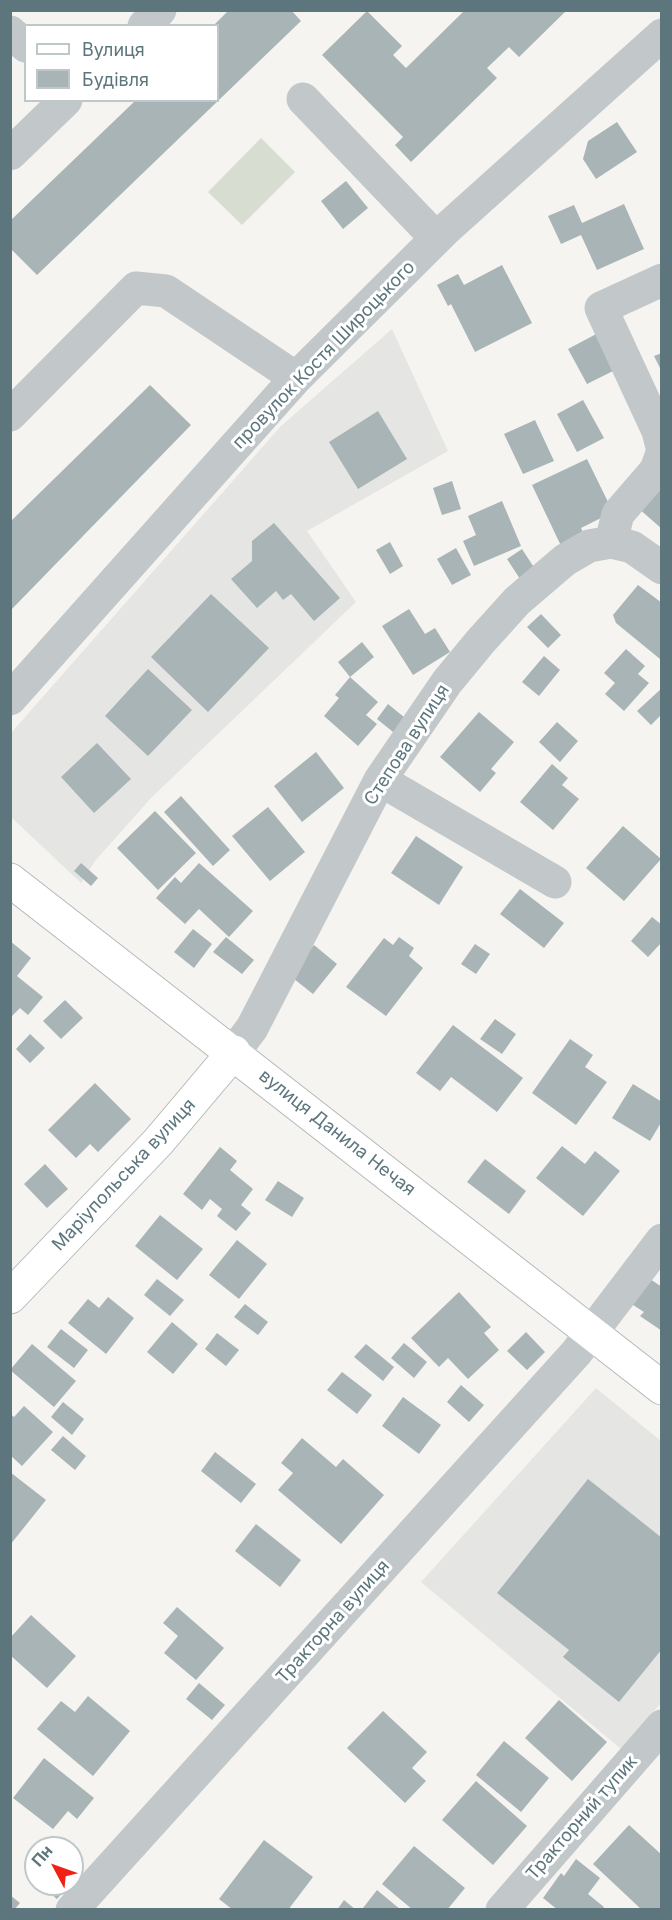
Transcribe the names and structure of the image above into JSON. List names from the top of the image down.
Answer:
{
  "streets": {
    "main road": ["вулиця Данила Нечая", "Маріупольська вулиця"],
    "street": [
      "провулок Костя Широцького",
      "Степова вулиця",
      "Тракторна вулиця",
      "Тракторний тупик"
    ]
  },
  "crossings": [
    ["Степова вулиця", "вулиця Данила Нечая"],
    ["Степова вулиця", "Маріупольська вулиця"],
    ["вулиця Данила Нечая", "Маріупольська вулиця"],
    ["вулиця Данила Нечая", "Тракторна вулиця"]
  ],
  "legend": ["Вулиця", "Будівля"],
  "north": "top left"
}
